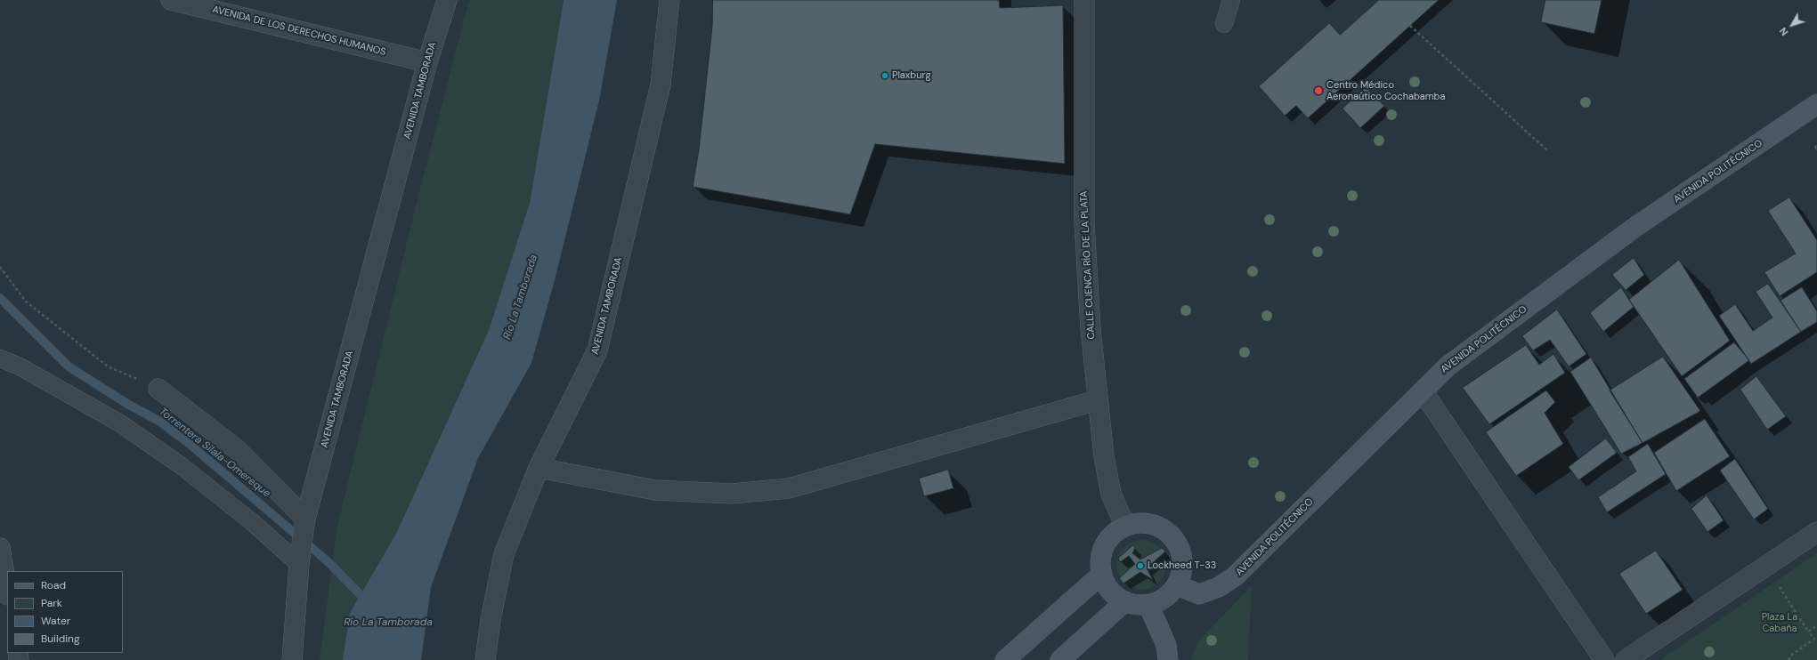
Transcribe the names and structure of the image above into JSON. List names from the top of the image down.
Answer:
{
  "streets": {
    "main road": ["AVENIDA POLITÉCNICO"],
    "street": ["AVENIDA DE LOS DERECHOS HUMANOS", "AVENIDA TAMBORADA", "CALLE CUENCA RÍO DE LA PLATA"]
  },
  "crossings": [
    ["AVENIDA DE LOS DERECHOS HUMANOS", "AVENIDA TAMBORADA"],
    ["AVENIDA POLITÉCNICO", "CALLE CUENCA RÍO DE LA PLATA"]
  ],
  "water": ["Río La Tamborada", "Torrentera Silala-Omereque"],
  "parks": ["Plaza La Cabaña"],
  "places": ["Plaxburg", "Centro Médico Aeronaútico Cochabamba", "Lockheed T-33"],
  "legend": [
    "Road",
    "Park",
    "Water",
    "Building"
  ],
  "north": "bottom left"
}
